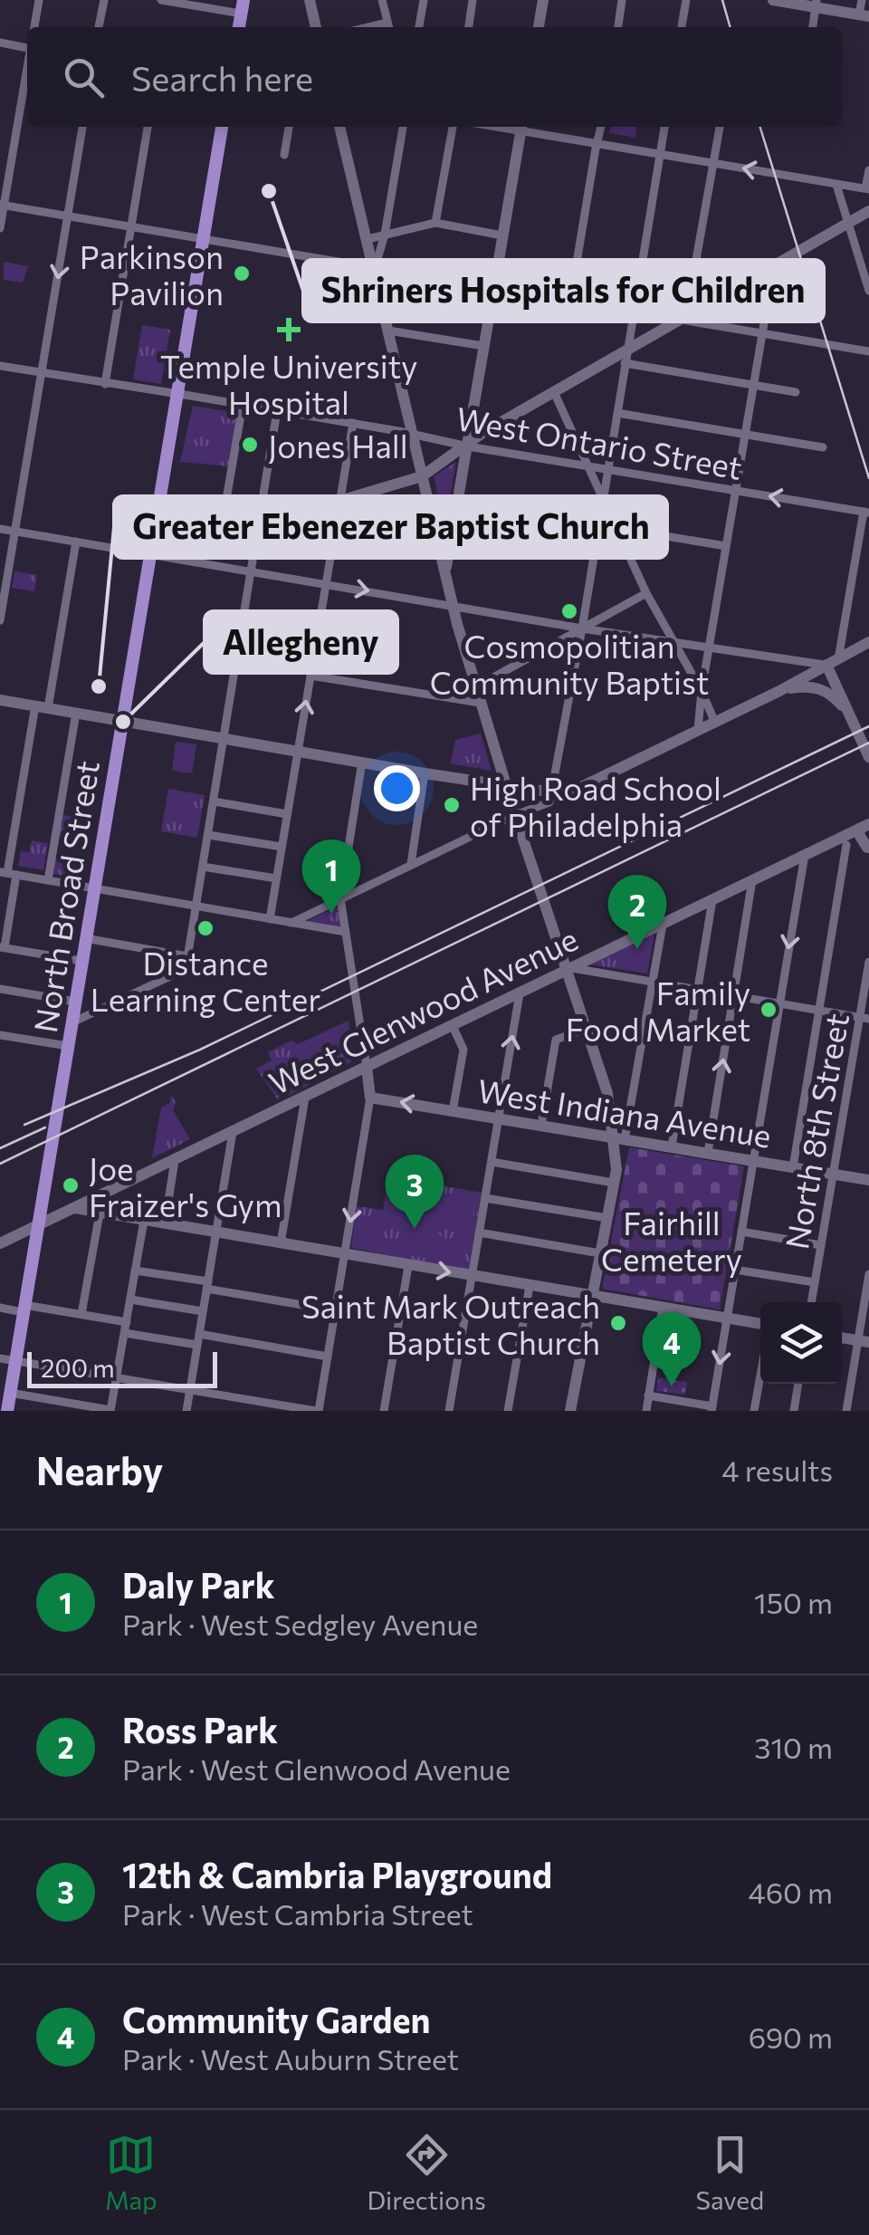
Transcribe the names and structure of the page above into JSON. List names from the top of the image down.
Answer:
{
  "streets": {
    "main road": ["North Broad Street"],
    "street": [
      "West Ontario Street",
      "West Glenwood Avenue",
      "West Indiana Avenue",
      "North 8th Street"
    ]
  },
  "crossings": [
    ["West Ontario Street", "North Broad Street"],
    ["North Broad Street", "West Glenwood Avenue"],
    ["West Indiana Avenue", "North 8th Street"]
  ],
  "parks": ["Fairhill Cemetery"],
  "places": {
    "other": [
      "Shriners Hospitals for Children",
      "Parkinson Pavilion",
      "Jones Hall",
      "Cosmopolitian Community Baptist",
      "Greater Ebenezer Baptist Church",
      "Allegheny",
      "High Road School of Philadelphia",
      "Distance Learning Center",
      "Family Food Market",
      "Joe Fraizer's Gym",
      "Saint Mark Outreach Baptist Church"
    ],
    "health": ["Temple University Hospital"]
  },
  "scale_bar": "200 m",
  "page": {
    "search": "Search here",
    "pins": [
      "1",
      "2",
      "3",
      "4"
    ],
    "scale": "200 m",
    "heading": ["Nearby", "4 results"],
    "list": [
      {
        "mark": "1",
        "name": "Daly Park",
        "note": "Park · West Sedgley Avenue",
        "value": "150 m"
      },
      {
        "mark": "2",
        "name": "Ross Park",
        "note": "Park · West Glenwood Avenue",
        "value": "310 m"
      },
      {
        "mark": "3",
        "name": "12th & Cambria Playground",
        "note": "Park · West Cambria Street",
        "value": "460 m"
      },
      {
        "mark": "4",
        "name": "Community Garden",
        "note": "Park · West Auburn Street",
        "value": "690 m"
      }
    ],
    "nav": ["Map", "Directions", "Saved"]
  }
}
